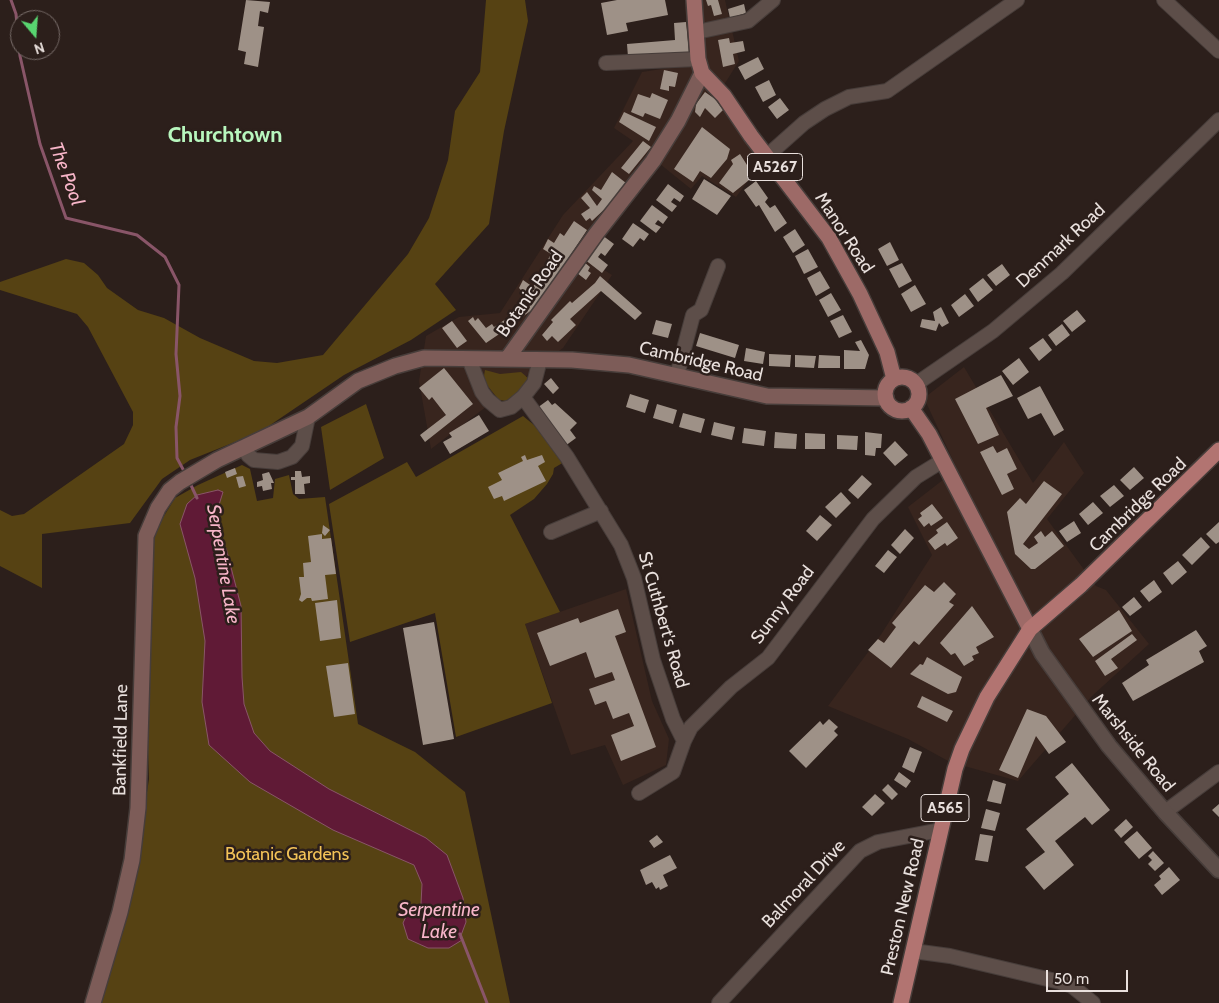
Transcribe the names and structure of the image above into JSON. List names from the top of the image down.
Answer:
{
  "streets": {
    "highway": ["Cambridge Road", "A565", "Preston New Road"],
    "main road": [
      "A5267",
      "Manor Road",
      "Botanic Road",
      "Bankfield Lane"
    ],
    "street": [
      "Denmark Road",
      "Sunny Road",
      "St Cuthbert's Road",
      "Marshside Road",
      "Balmoral Drive"
    ]
  },
  "crossings": [
    ["Manor Road", "Denmark Road"],
    ["Manor Road", "Botanic Road"],
    ["Manor Road", "Cambridge Road"],
    ["Denmark Road", "Cambridge Road"],
    ["Botanic Road", "Cambridge Road"],
    ["Botanic Road", "Bankfield Lane"],
    ["Cambridge Road", "Preston New Road"],
    ["Sunny Road", "St Cuthbert's Road"],
    ["Marshside Road", "Preston New Road"],
    ["Balmoral Drive", "Preston New Road"]
  ],
  "districts": ["Churchtown"],
  "water": ["The Pool", "Serpentine Lake"],
  "parks": ["Botanic Gardens"],
  "scale_bar": "50 m",
  "north": "bottom"
}
